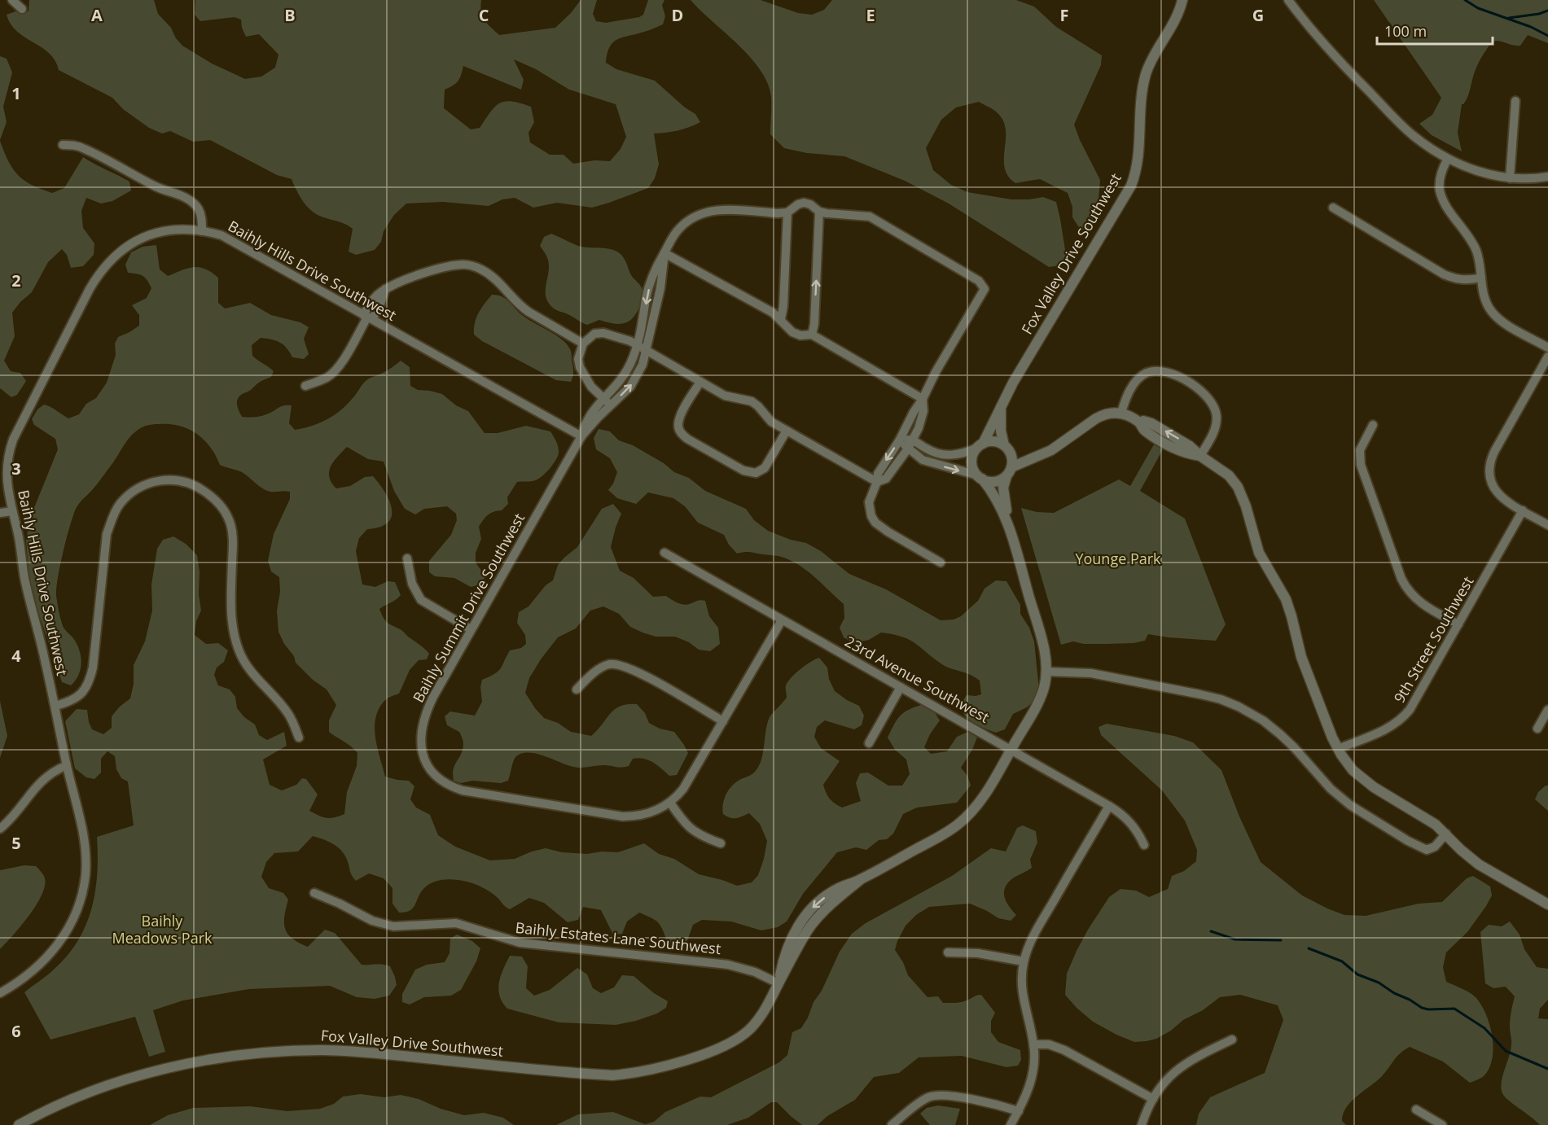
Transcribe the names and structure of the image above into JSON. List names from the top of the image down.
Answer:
{
  "streets": {
    "street": [
      "Fox Valley Drive Southwest",
      "Baihly Hills Drive Southwest",
      "Baihly Summit Drive Southwest",
      "9th Street Southwest",
      "23rd Avenue Southwest",
      "Baihly Estates Lane Southwest"
    ]
  },
  "crossings": [
    ["Fox Valley Drive Southwest", "23rd Avenue Southwest"],
    ["Fox Valley Drive Southwest", "Baihly Estates Lane Southwest"],
    ["Baihly Hills Drive Southwest", "Baihly Summit Drive Southwest"]
  ],
  "parks": ["Younge Park", "Baihly Meadows Park"],
  "scale_bar": "100 m",
  "grid": {
    "columns": [
      "A",
      "B",
      "C",
      "D",
      "E",
      "F",
      "G"
    ],
    "rows": [
      "1",
      "2",
      "3",
      "4",
      "5",
      "6"
    ]
  }
}
